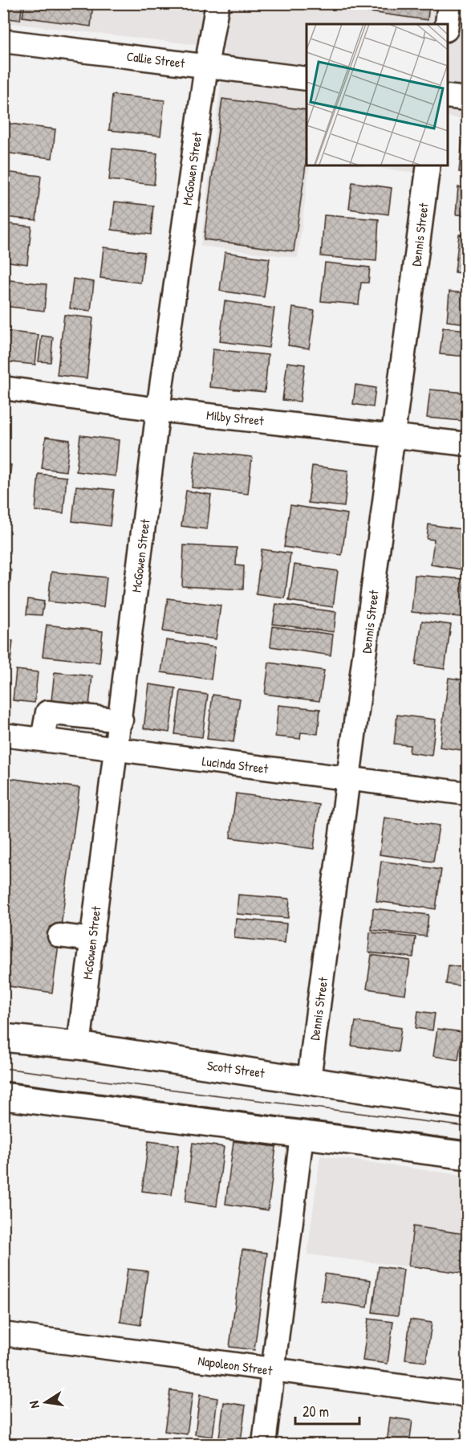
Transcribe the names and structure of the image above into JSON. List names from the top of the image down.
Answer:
{
  "streets": {
    "main road": ["Scott Street"],
    "street": [
      "Callie Street",
      "McGowen Street",
      "Dennis Street",
      "Milby Street",
      "Lucinda Street",
      "Napoleon Street"
    ]
  },
  "crossings": [
    ["Callie Street", "McGowen Street"],
    ["McGowen Street", "Milby Street"],
    ["McGowen Street", "Lucinda Street"],
    ["McGowen Street", "Scott Street"],
    ["Dennis Street", "Milby Street"],
    ["Dennis Street", "Lucinda Street"],
    ["Dennis Street", "Scott Street"]
  ],
  "scale_bar": "20 m",
  "north": "left"
}
